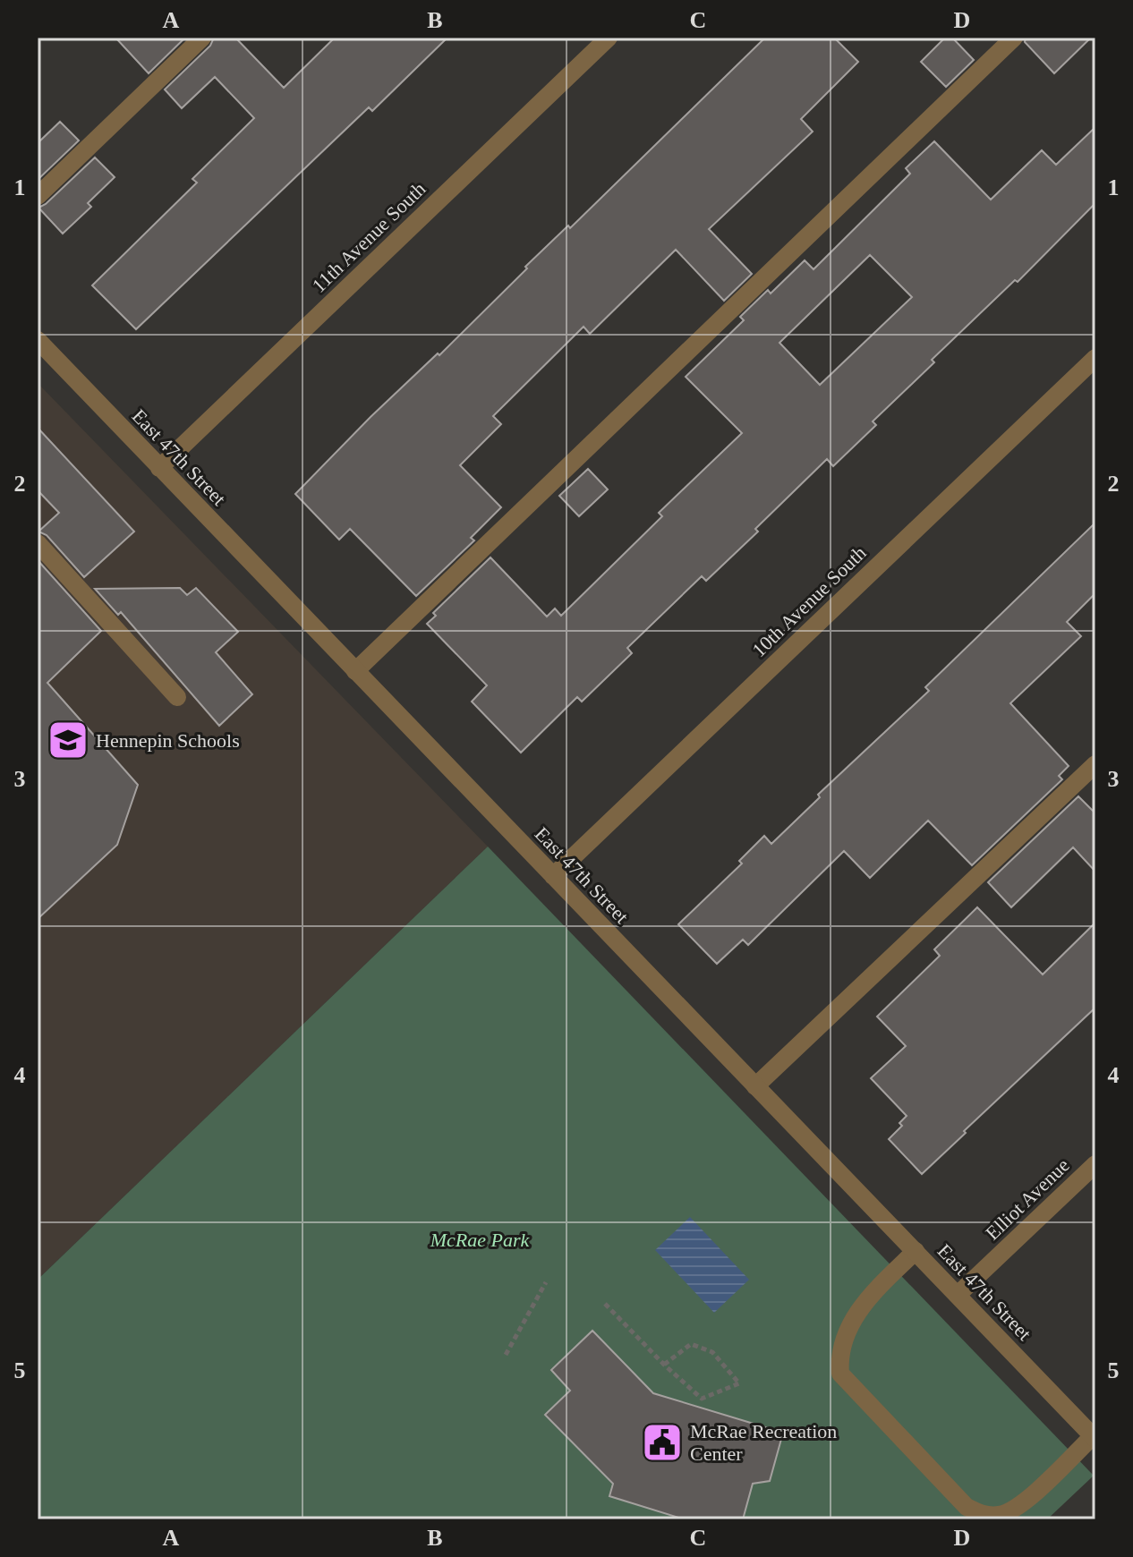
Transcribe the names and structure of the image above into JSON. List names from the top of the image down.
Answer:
{
  "streets": {
    "street": [
      "11th Avenue South",
      "East 47th Street",
      "10th Avenue South",
      "Elliot Avenue"
    ]
  },
  "crossings": [
    ["11th Avenue South", "East 47th Street"],
    ["East 47th Street", "10th Avenue South"],
    ["East 47th Street", "Elliot Avenue"]
  ],
  "parks": ["McRae Park"],
  "places": {
    "school or university": ["Hennepin Schools"],
    "public building": ["McRae Recreation Center"]
  },
  "grid": {
    "columns": [
      "A",
      "B",
      "C",
      "D"
    ],
    "rows": [
      "1",
      "2",
      "3",
      "4",
      "5"
    ]
  }
}
